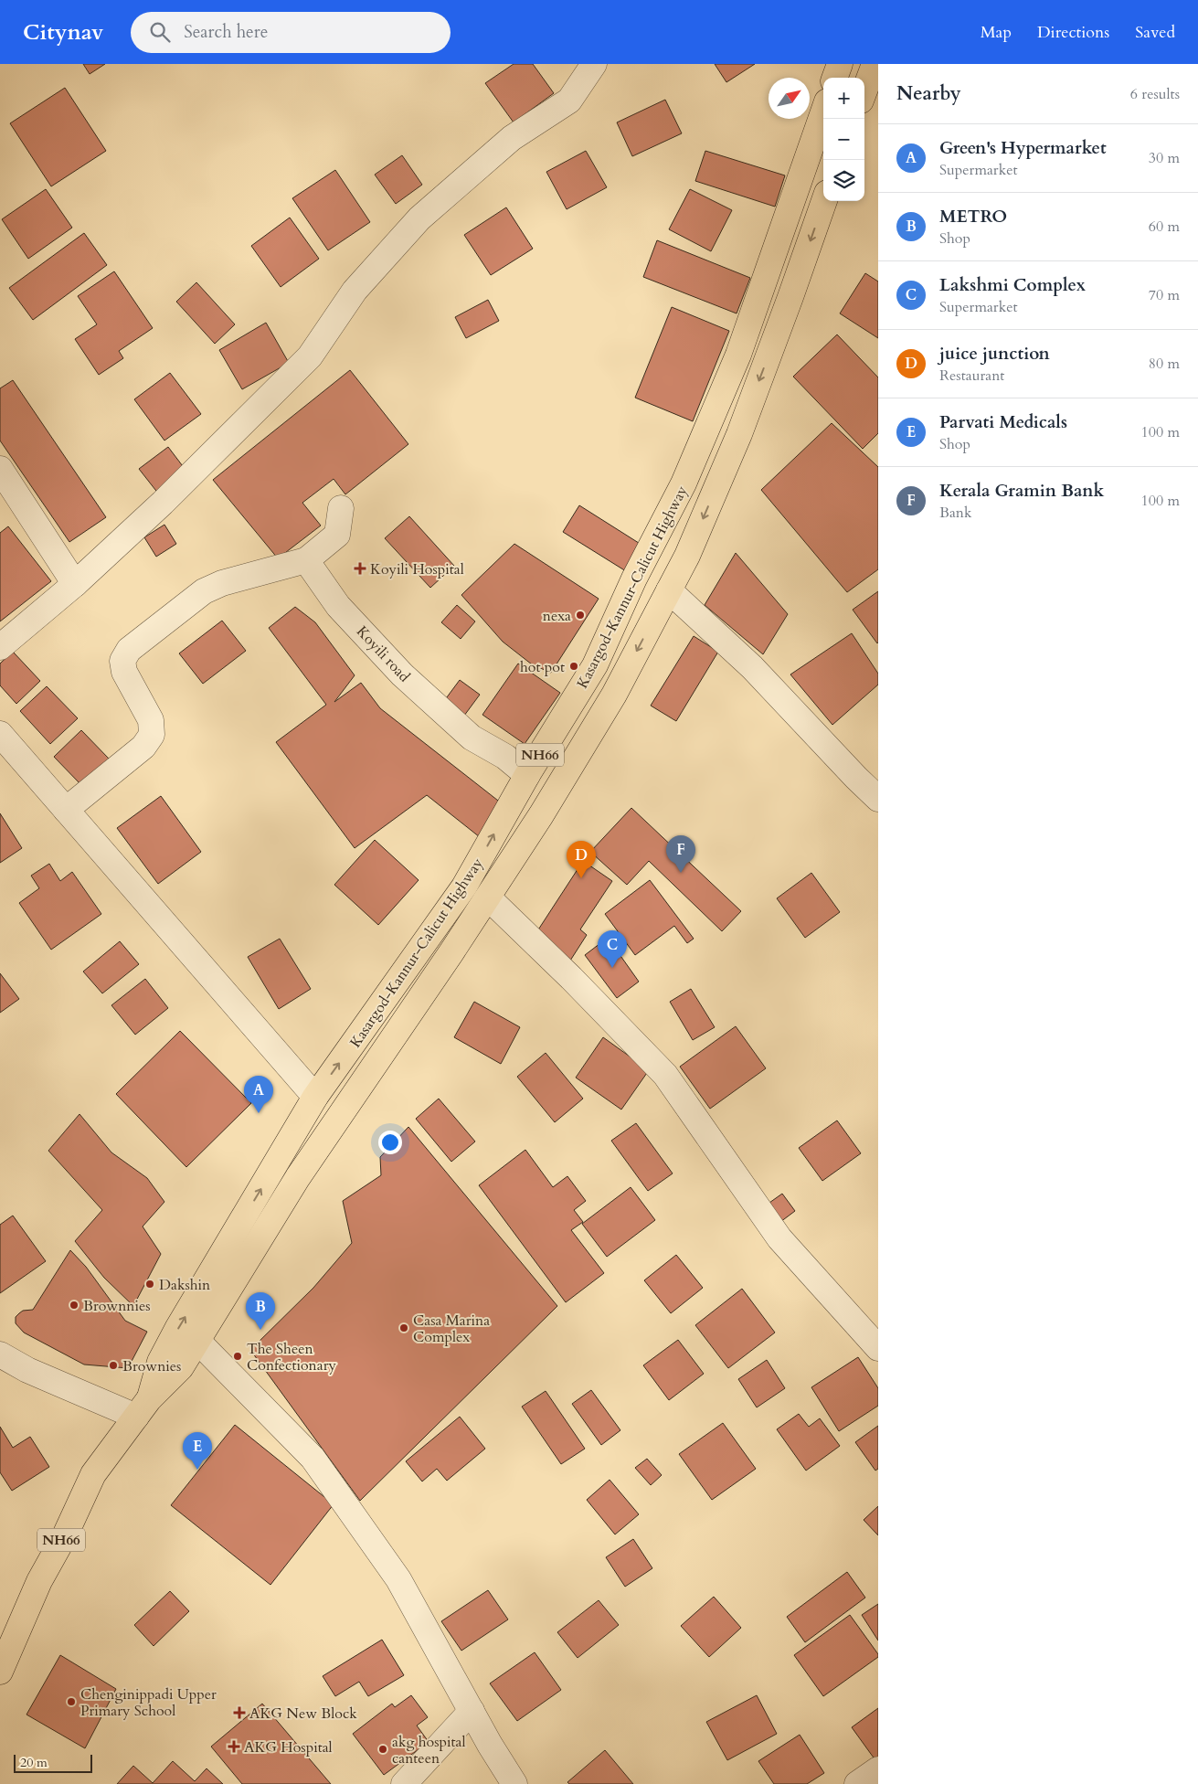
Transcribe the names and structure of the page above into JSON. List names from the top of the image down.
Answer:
{
  "streets": {
    "highway": ["Kasargod-Kannur-Calicut Highway", "NH66"],
    "street": ["Koyili road"]
  },
  "crossings": [
    ["Kasargod-Kannur-Calicut Highway", "Koyili road"]
  ],
  "places": {
    "health": ["Koyili Hospital", "AKG New Block", "AKG Hospital"],
    "other": [
      "nexa",
      "hot pot",
      "Dakshin",
      "Brownnies",
      "Casa Marina Complex",
      "The Sheen Confectionary",
      "Brownies",
      "Chenginippadi Upper Primary School",
      "akg hospital canteen"
    ]
  },
  "scale_bar": "20 m",
  "north": "top right",
  "page": {
    "header": "Citynav",
    "search": "Search here",
    "nav": ["Map", "Directions", "Saved"],
    "heading": ["Nearby", "6 results"],
    "map_buttons": ["+", "−"],
    "list": [
      {
        "mark": "A",
        "name": "Green's Hypermarket",
        "note": "Supermarket",
        "value": "30 m"
      },
      {
        "mark": "B",
        "name": "METRO",
        "note": "Shop",
        "value": "60 m"
      },
      {
        "mark": "C",
        "name": "Lakshmi Complex",
        "note": "Supermarket",
        "value": "70 m"
      },
      {
        "mark": "D",
        "name": "juice junction",
        "note": "Restaurant",
        "value": "80 m"
      },
      {
        "mark": "E",
        "name": "Parvati Medicals",
        "note": "Shop",
        "value": "100 m"
      },
      {
        "mark": "F",
        "name": "Kerala Gramin Bank",
        "note": "Bank",
        "value": "100 m"
      }
    ],
    "pins": [
      "F",
      "D",
      "C",
      "A",
      "B",
      "E"
    ],
    "scale": "20 m"
  }
}
